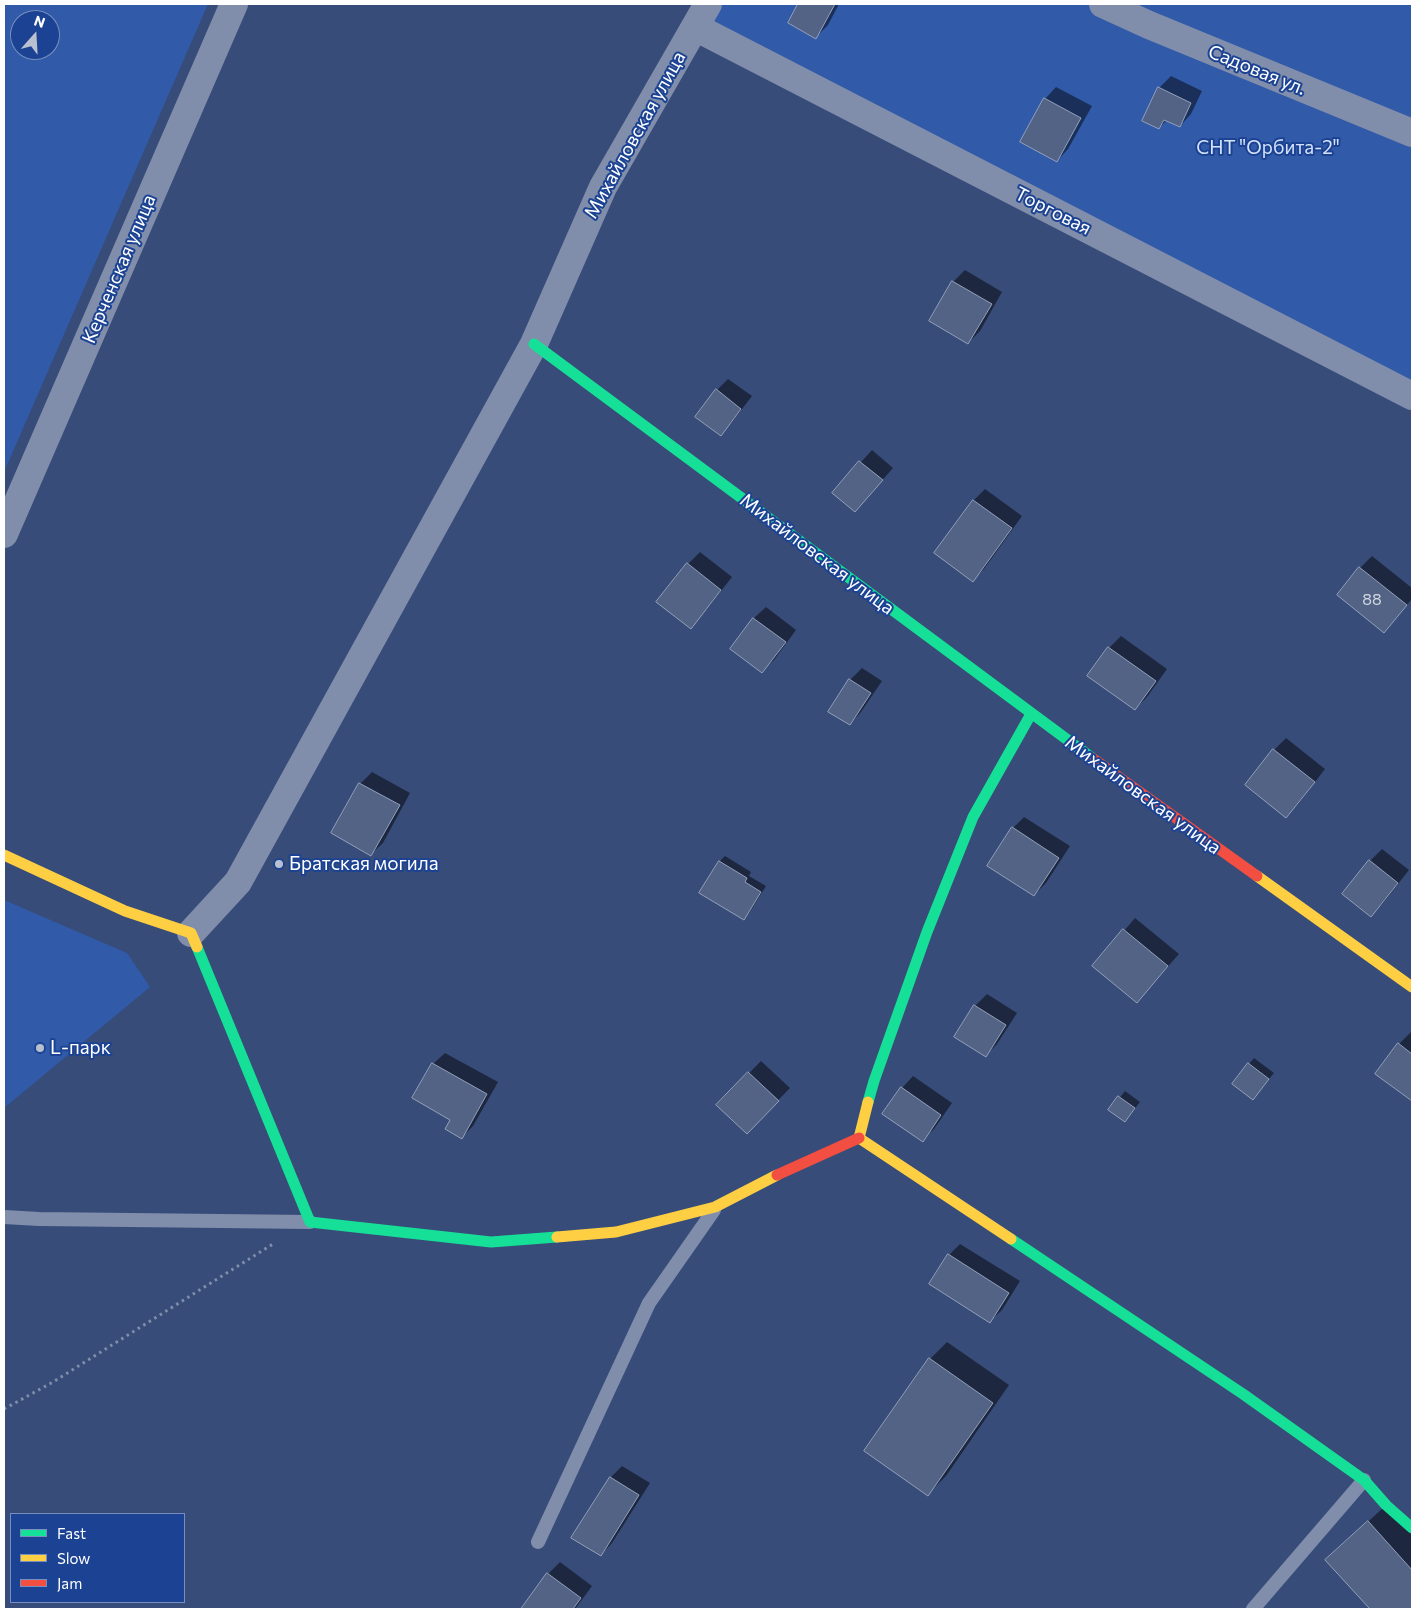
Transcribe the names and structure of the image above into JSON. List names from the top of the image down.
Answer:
{
  "streets": {
    "street": [
      "Садовая ул.",
      "Михайловская улица",
      "Торговая",
      "Керченская улица"
    ]
  },
  "crossings": [
    ["Михайловская улица", "Торговая"]
  ],
  "parks": ["СНТ \"Орбита-2\""],
  "places": ["Братская могила", "L-парк"],
  "house_numbers": ["88"],
  "legend": ["Fast", "Slow", "Jam"],
  "north": "top"
}
